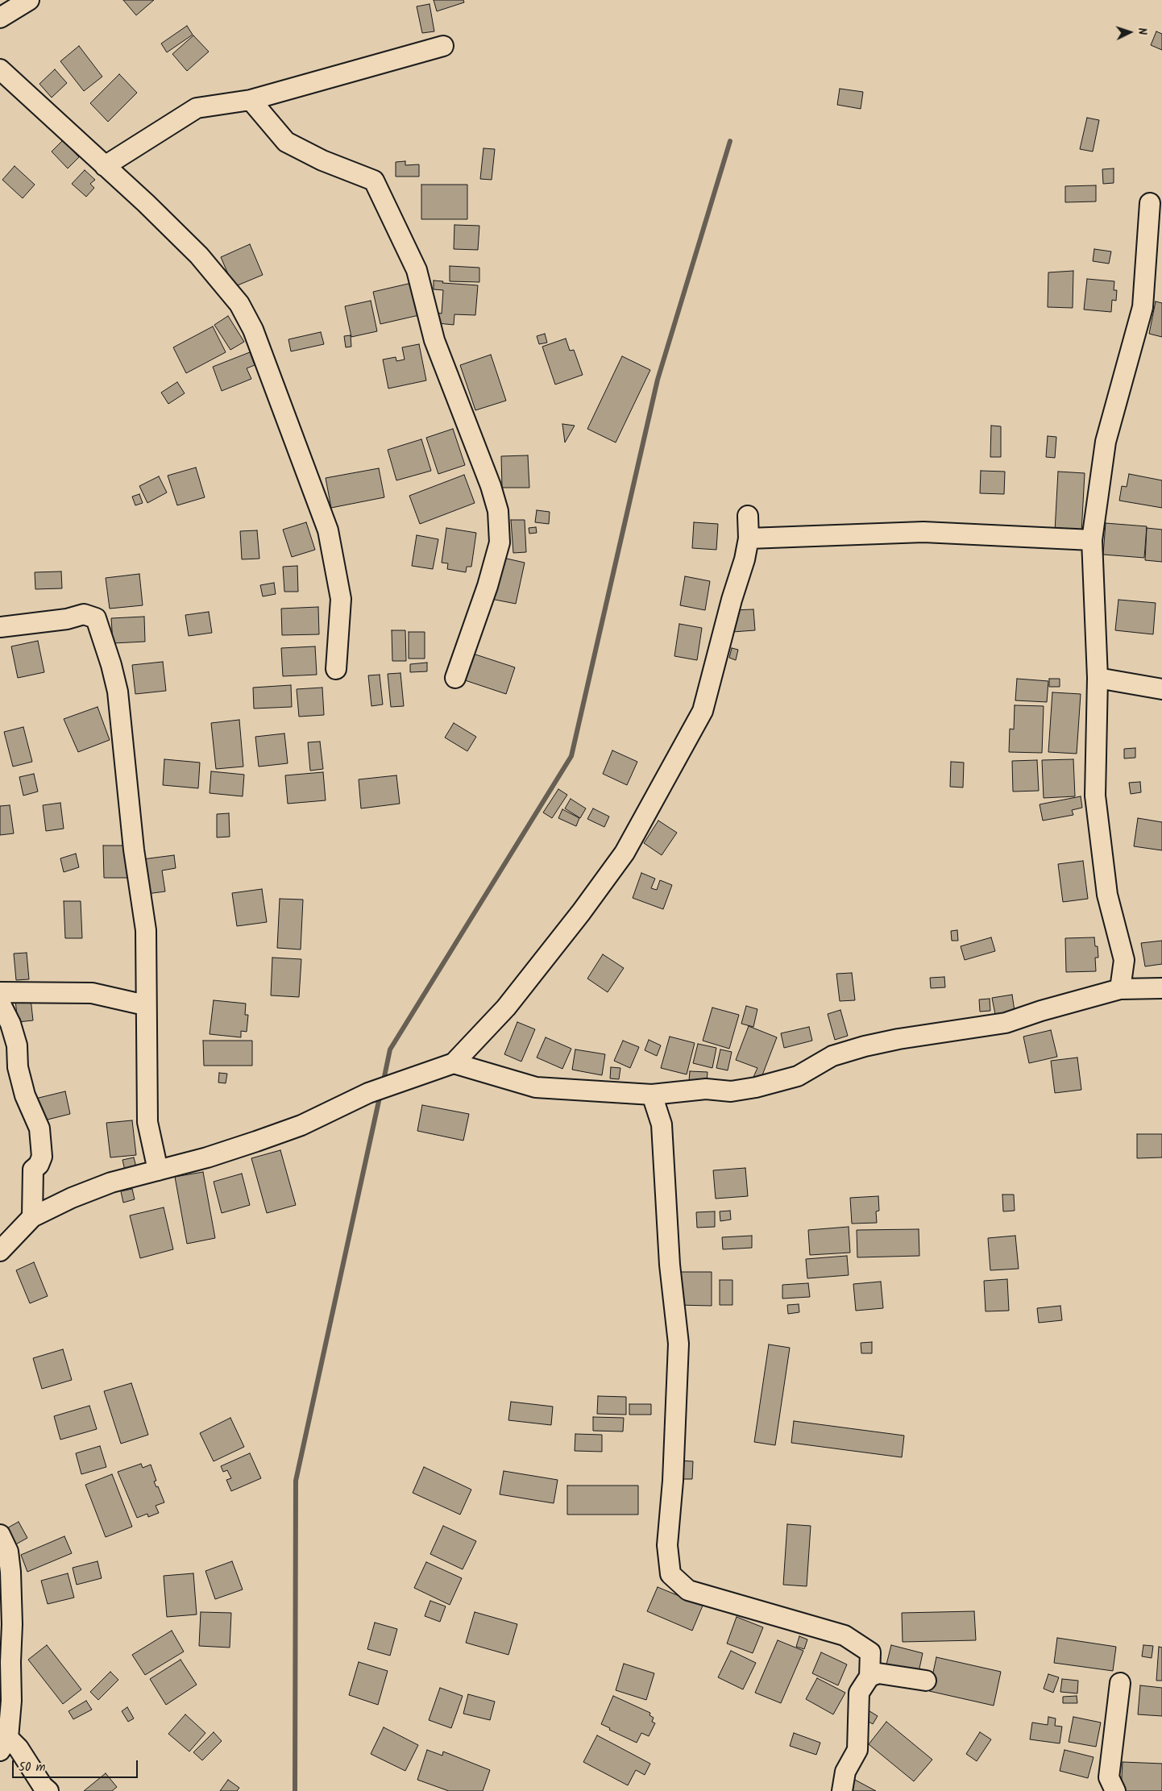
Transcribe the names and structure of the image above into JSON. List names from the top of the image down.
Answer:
{
  "scale_bar": "50 m",
  "north": "right"
}
